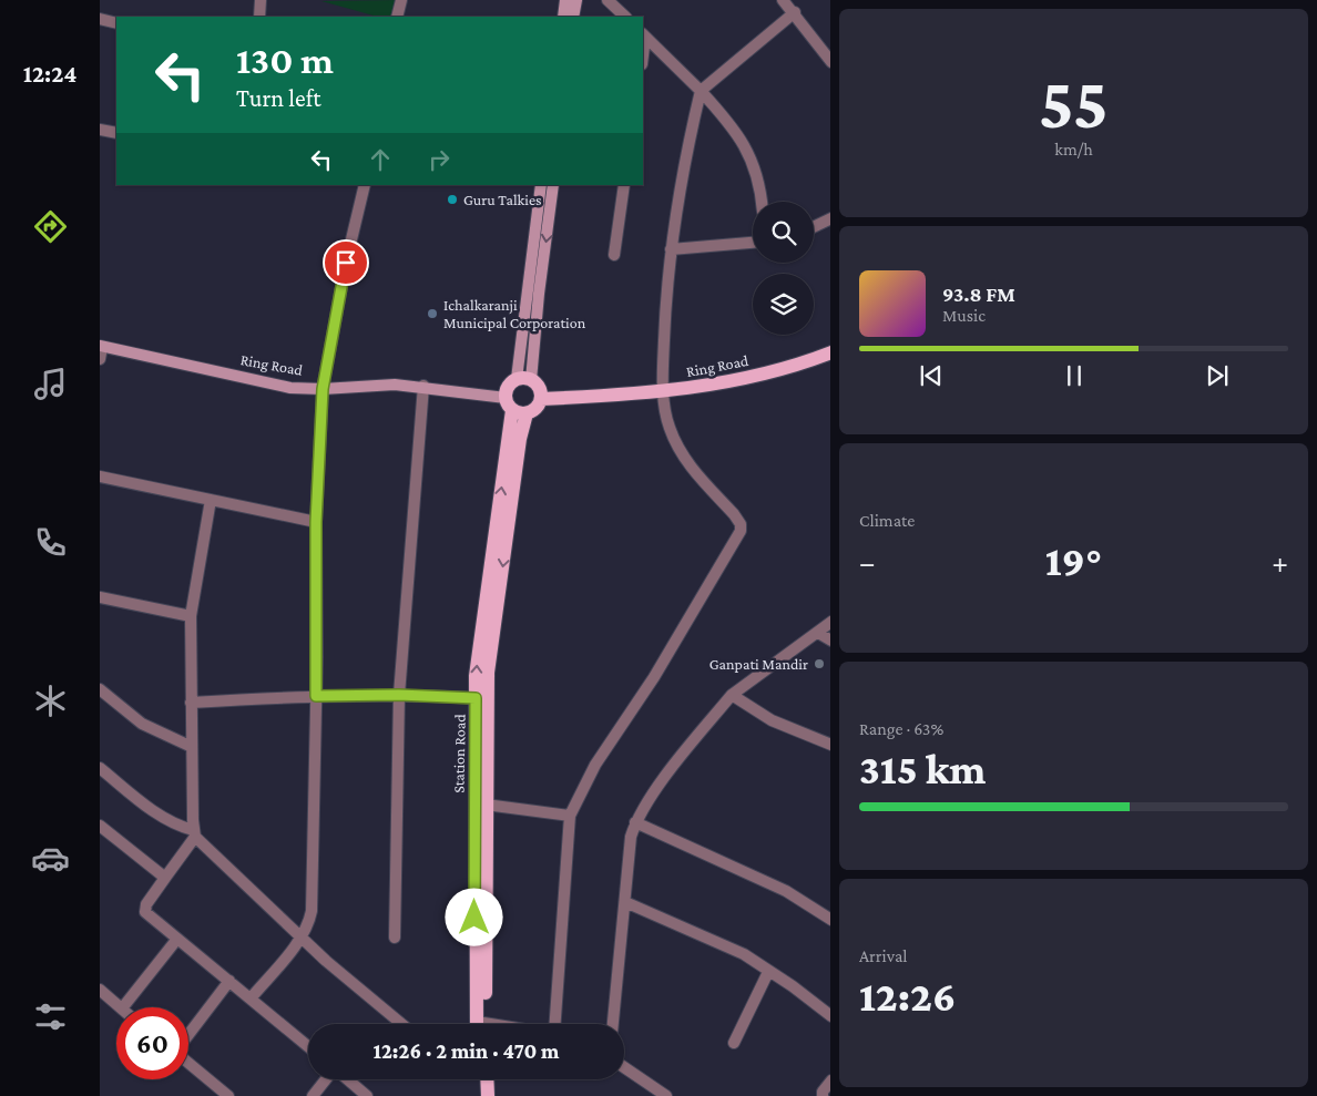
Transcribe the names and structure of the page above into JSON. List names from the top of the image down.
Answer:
{
  "streets": {
    "main road": ["Ring Road", "Station Road"]
  },
  "crossings": [
    ["Ring Road", "Station Road"]
  ],
  "places": ["Guru Talkies", "Ichalkaranji Municipal Corporation", "Ganpati Mandir"],
  "page": {
    "tabs": "12:24",
    "tile": [
      ["55", "km/h"],
      "Climate",
      ["Range · 63%", "315 km"],
      ["Arrival", "12:26"]
    ],
    "turn": ["130 m", "Turn left"],
    "song": ["93.8 FM", "Music"],
    "heat": ["−", "19°", "+"],
    "limit": "60",
    "trip": "12:26 · 2 min · 470 m"
  }
}
